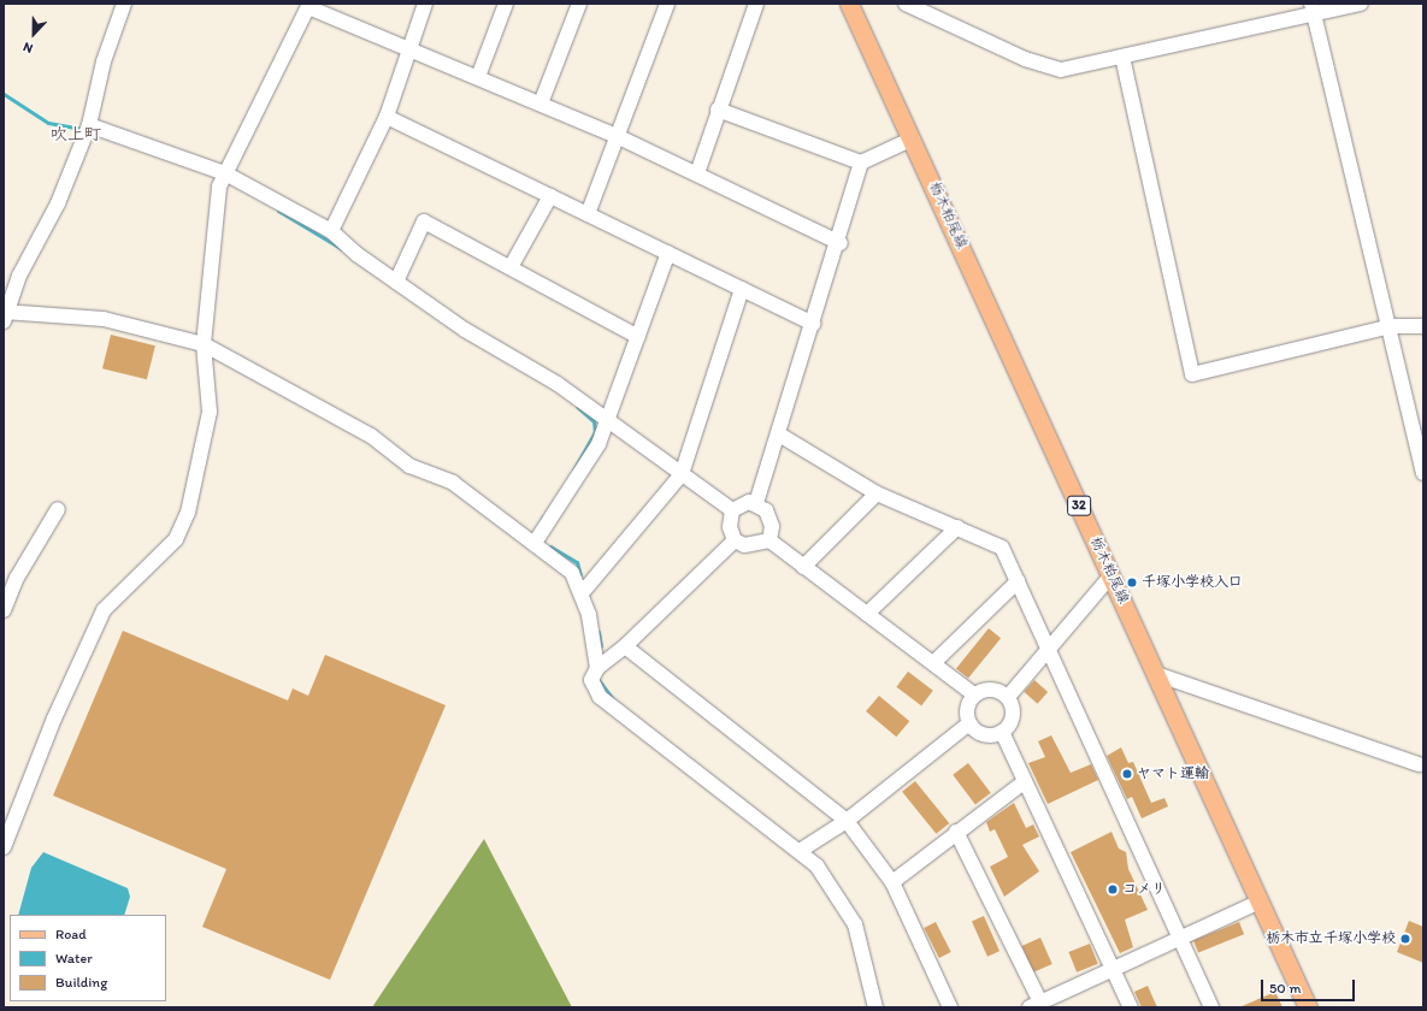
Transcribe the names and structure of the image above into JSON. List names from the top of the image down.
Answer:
{
  "streets": {
    "main road": ["栃木粕尾線", "32"]
  },
  "districts": ["吹上町"],
  "places": [
    "千塚小学校入口",
    "ヤマト運輸",
    "コメリ",
    "栃木市立千塚小学校"
  ],
  "legend": ["Road", "Water", "Building"],
  "scale_bar": "50 m",
  "north": "bottom"
}
